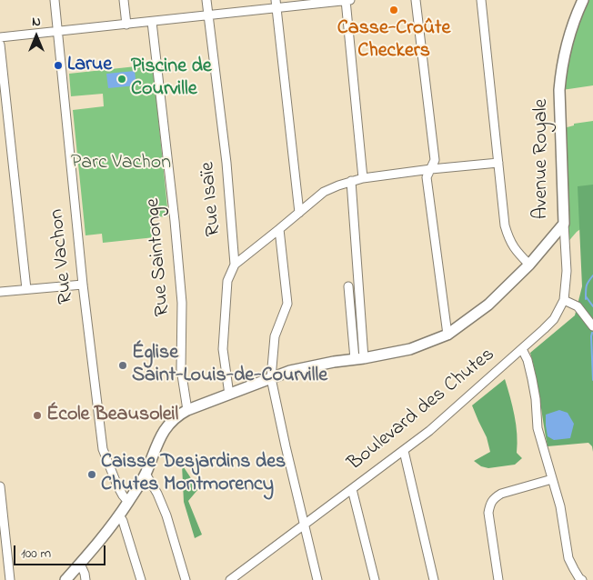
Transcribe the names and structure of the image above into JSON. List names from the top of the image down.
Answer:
{
  "streets": {
    "main road": ["Avenue Royale"],
    "street": [
      "Rue Isaïe",
      "Rue Vachon",
      "Rue Saintonge",
      "Boulevard des Chutes"
    ]
  },
  "crossings": [
    ["Avenue Royale", "Rue Isaïe"],
    ["Avenue Royale", "Rue Vachon"],
    ["Avenue Royale", "Rue Saintonge"],
    ["Avenue Royale", "Boulevard des Chutes"]
  ],
  "parks": ["Parc Vachon"],
  "places": [
    "Casse-Croûte Checkers",
    "Larue",
    "Piscine de Courville",
    "Église Saint-Louis-de-Courville",
    "École Beausoleil",
    "Caisse Desjardins des Chutes Montmorency"
  ],
  "scale_bar": "100 m",
  "north": "top"
}
